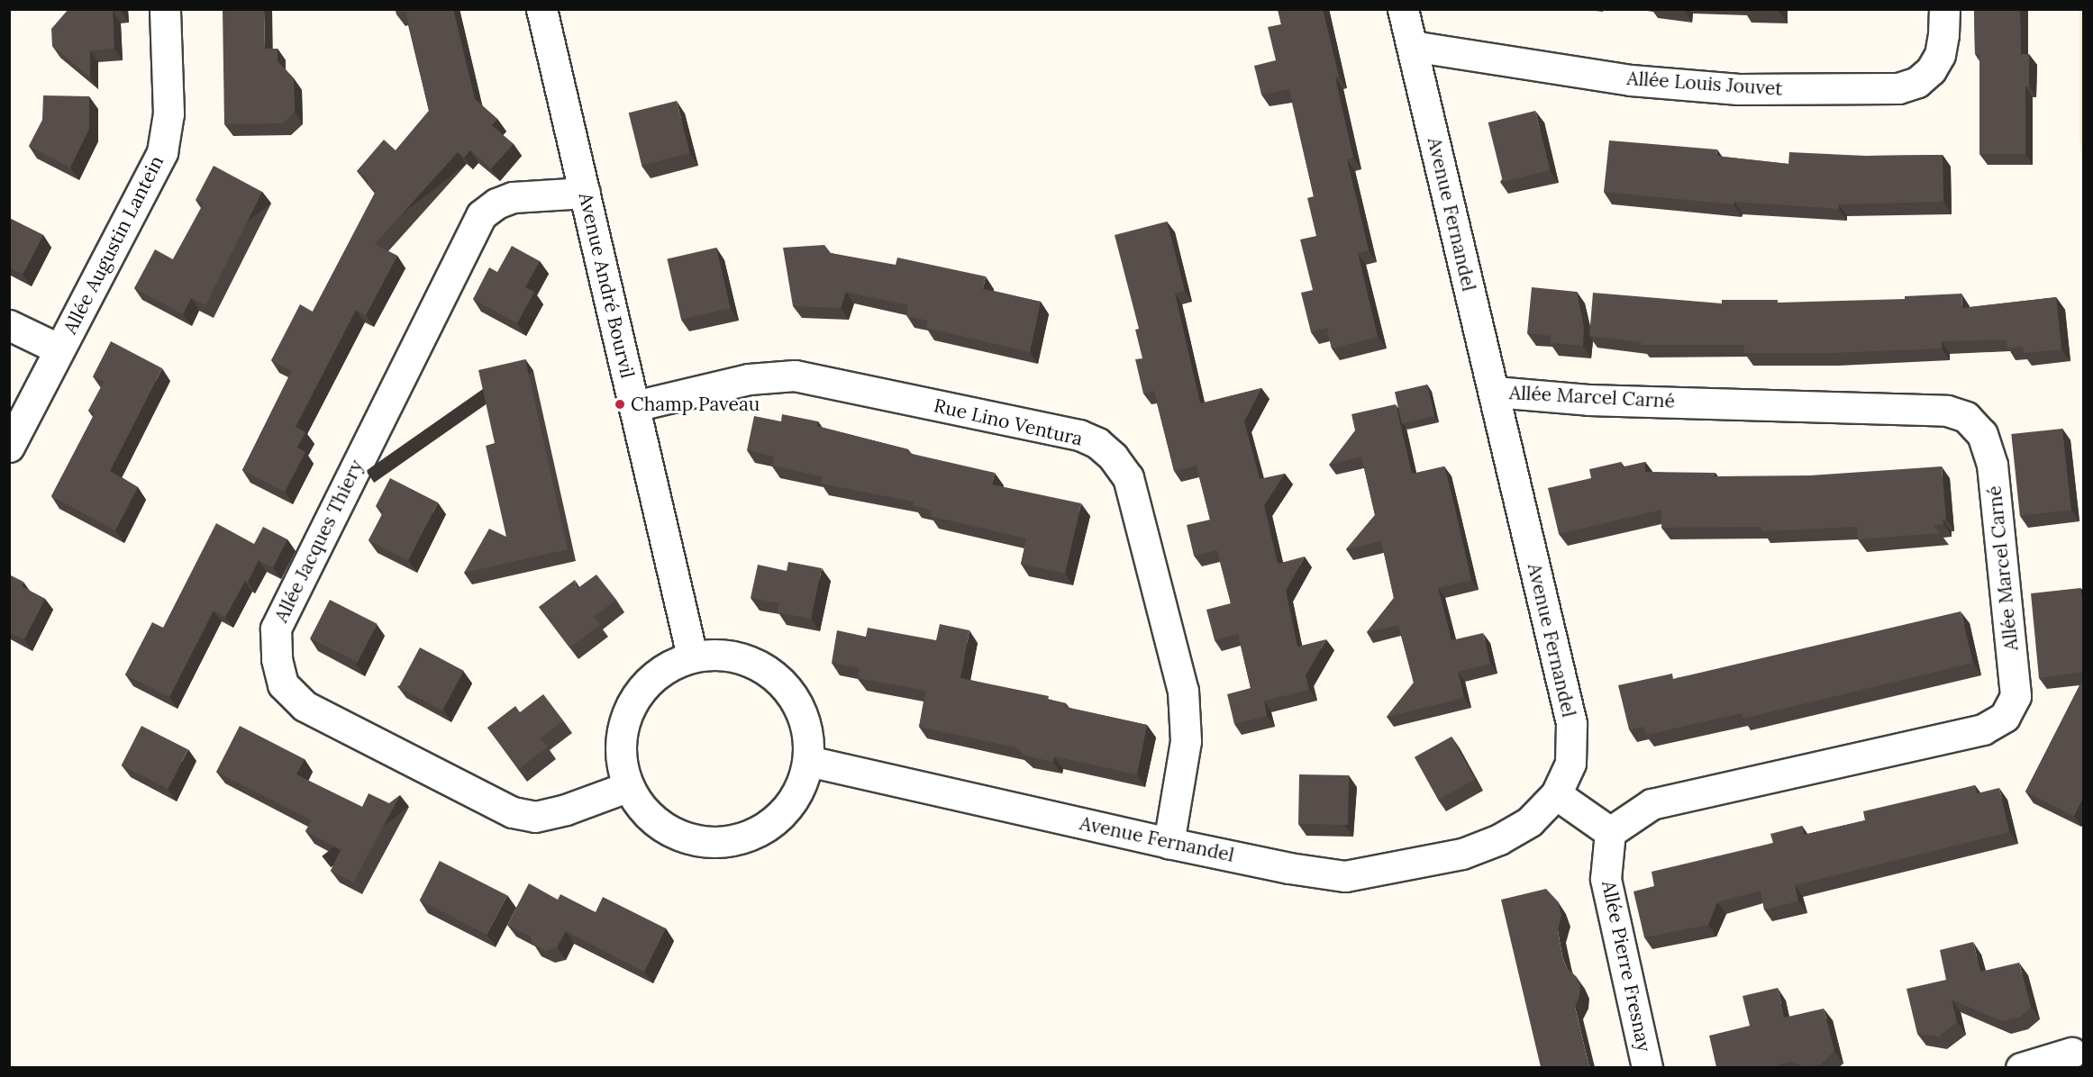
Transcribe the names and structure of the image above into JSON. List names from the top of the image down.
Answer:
{
  "streets": {
    "street": [
      "Allée Louis Jouvet",
      "Avenue Fernandel",
      "Allée Augustin Lantein",
      "Avenue André Bourvil",
      "Allée Marcel Carné",
      "Rue Lino Ventura",
      "Allée Jacques Thiery",
      "Allée Pierre Fresnay"
    ]
  },
  "crossings": [
    ["Allée Louis Jouvet", "Avenue Fernandel"],
    ["Avenue Fernandel", "Avenue André Bourvil"],
    ["Avenue Fernandel", "Allée Marcel Carné"],
    ["Avenue Fernandel", "Rue Lino Ventura"],
    ["Avenue Fernandel", "Allée Jacques Thiery"],
    ["Avenue André Bourvil", "Rue Lino Ventura"],
    ["Avenue André Bourvil", "Allée Jacques Thiery"],
    ["Allée Marcel Carné", "Allée Pierre Fresnay"]
  ],
  "places": ["Champ Paveau"]
}
